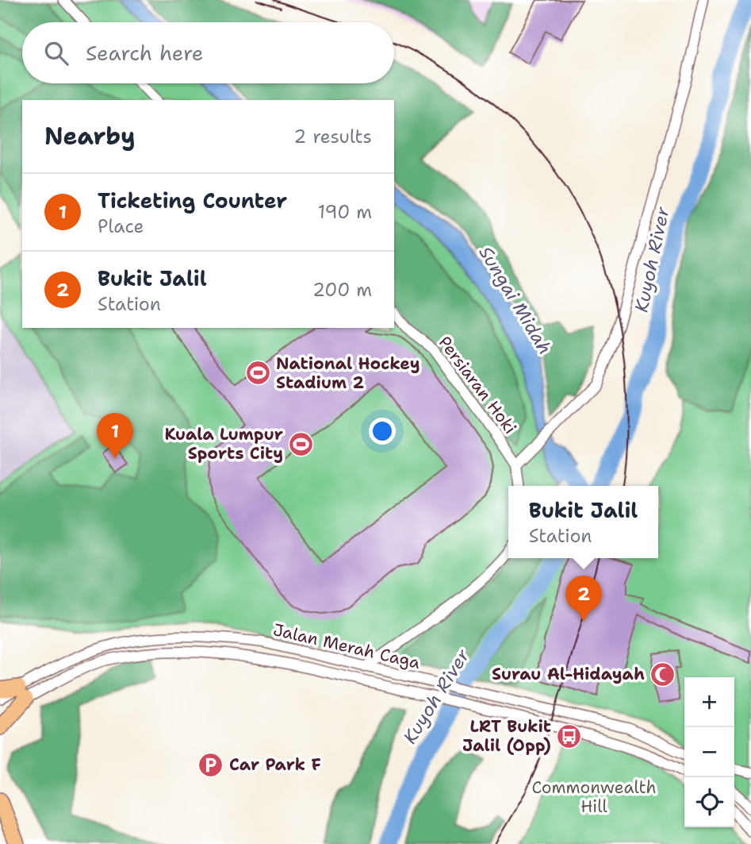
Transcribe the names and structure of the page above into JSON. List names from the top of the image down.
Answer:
{
  "streets": {
    "street": ["Persiaran Hoki", "Jalan Merah Caga"]
  },
  "water": ["Kuyoh River", "Sungai Midah"],
  "parks": ["Commonwealth Hill"],
  "places": {
    "sports": ["National Hockey Stadium 2", "Kuala Lumpur Sports City"],
    "mosque": ["Surau Al-Hidayah"],
    "bus stop": ["LRT Bukit Jalil (Opp)"],
    "parking": ["Car Park F"]
  },
  "page": {
    "search": "Search here",
    "heading": ["Nearby", "2 results"],
    "list": [
      {
        "mark": "1",
        "name": "Ticketing Counter",
        "note": "Place",
        "value": "190 m"
      },
      {
        "mark": "2",
        "name": "Bukit Jalil",
        "note": "Station",
        "value": "200 m"
      }
    ],
    "pins": ["1", "2"],
    "popup": ["Bukit Jalil", "Station"],
    "map_buttons": ["+", "−"]
  }
}
